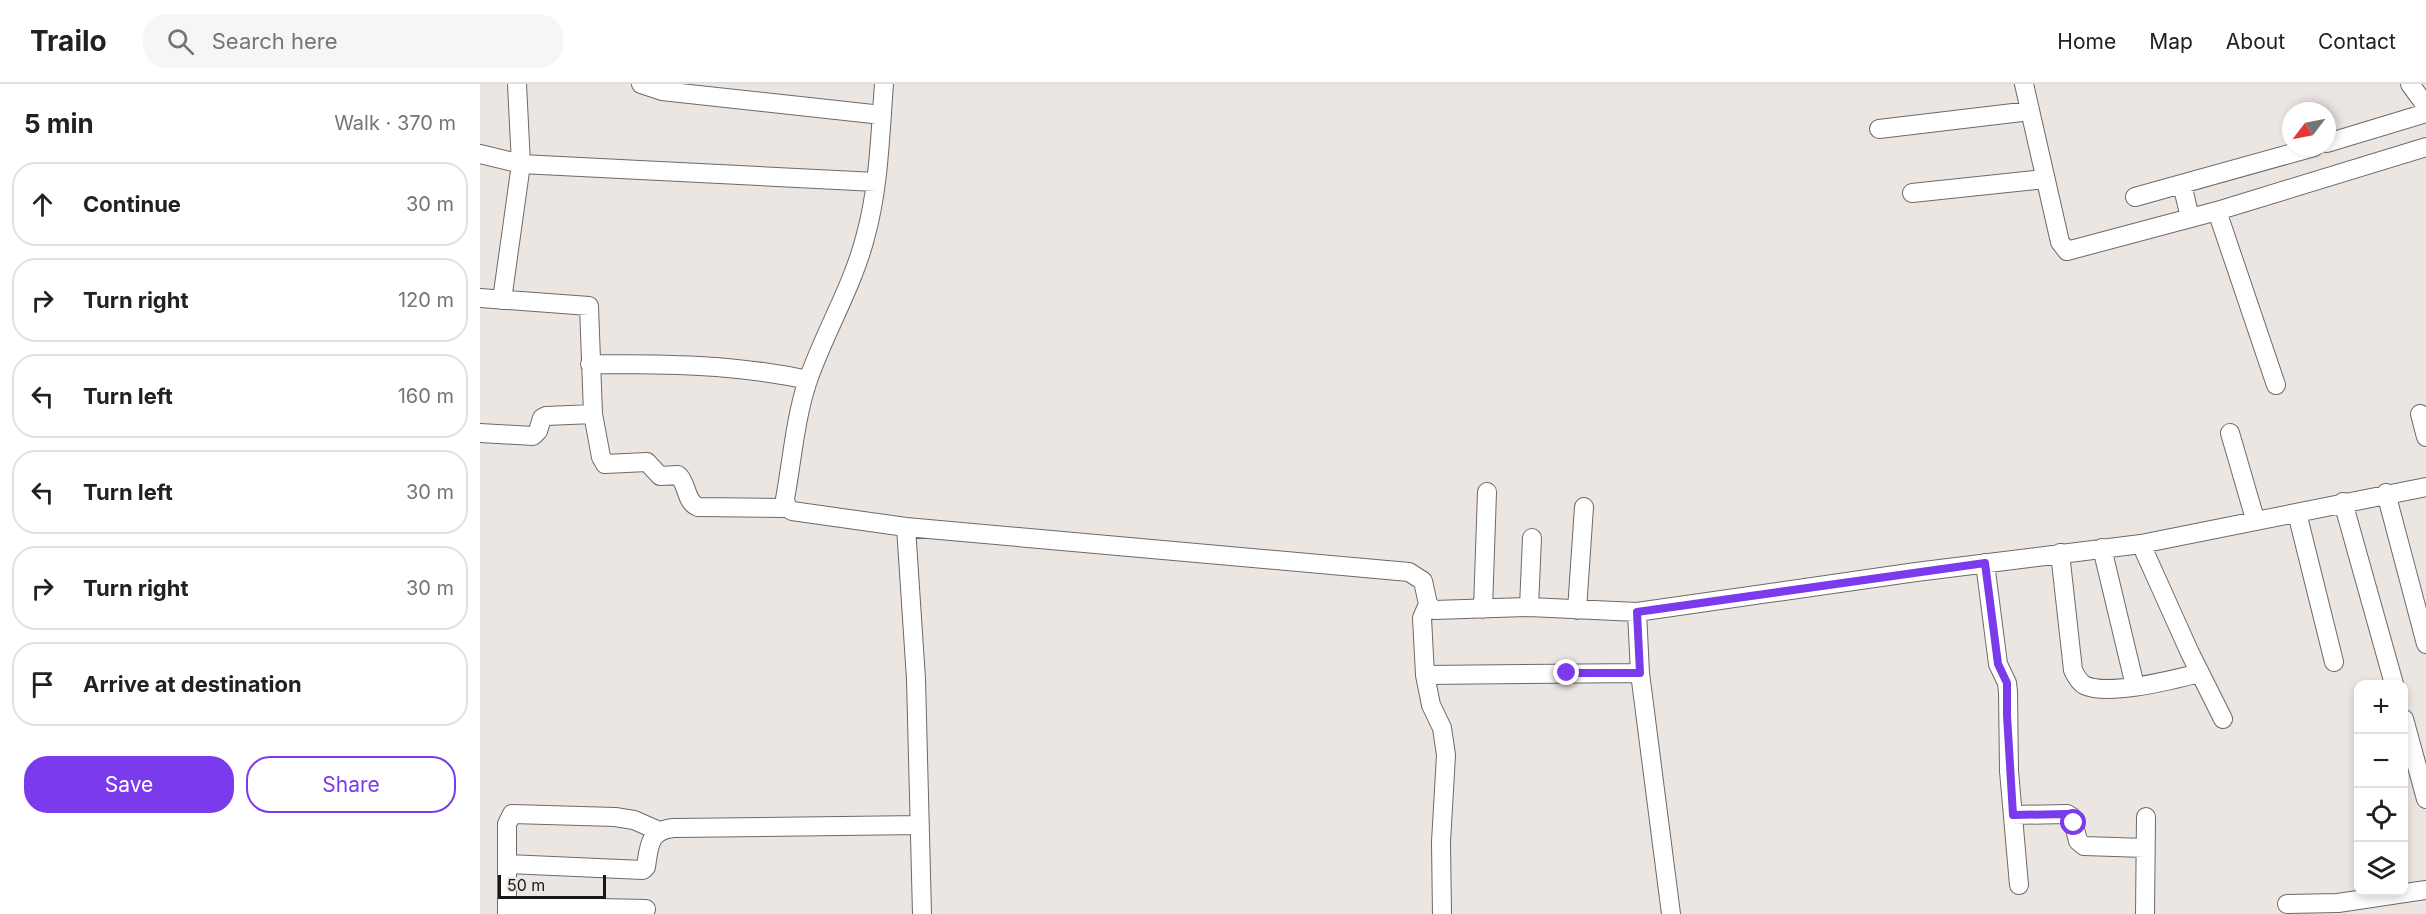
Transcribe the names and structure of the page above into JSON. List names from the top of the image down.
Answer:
{
  "scale_bar": "50 m",
  "north": "bottom left",
  "page": {
    "header": "Trailo",
    "search": "Search here",
    "nav": [
      "Home",
      "Map",
      "About",
      "Contact"
    ],
    "heading": ["5 min", "Walk · 370 m"],
    "list": [
      ["Continue", "30 m"],
      ["Turn right", "120 m"],
      ["Turn left", "160 m"],
      ["Turn left", "30 m"],
      ["Turn right", "30 m"],
      "Arrive at destination"
    ],
    "map_buttons": ["+", "−"],
    "buttons": ["Save", "Share"],
    "scale": "50 m"
  }
}
